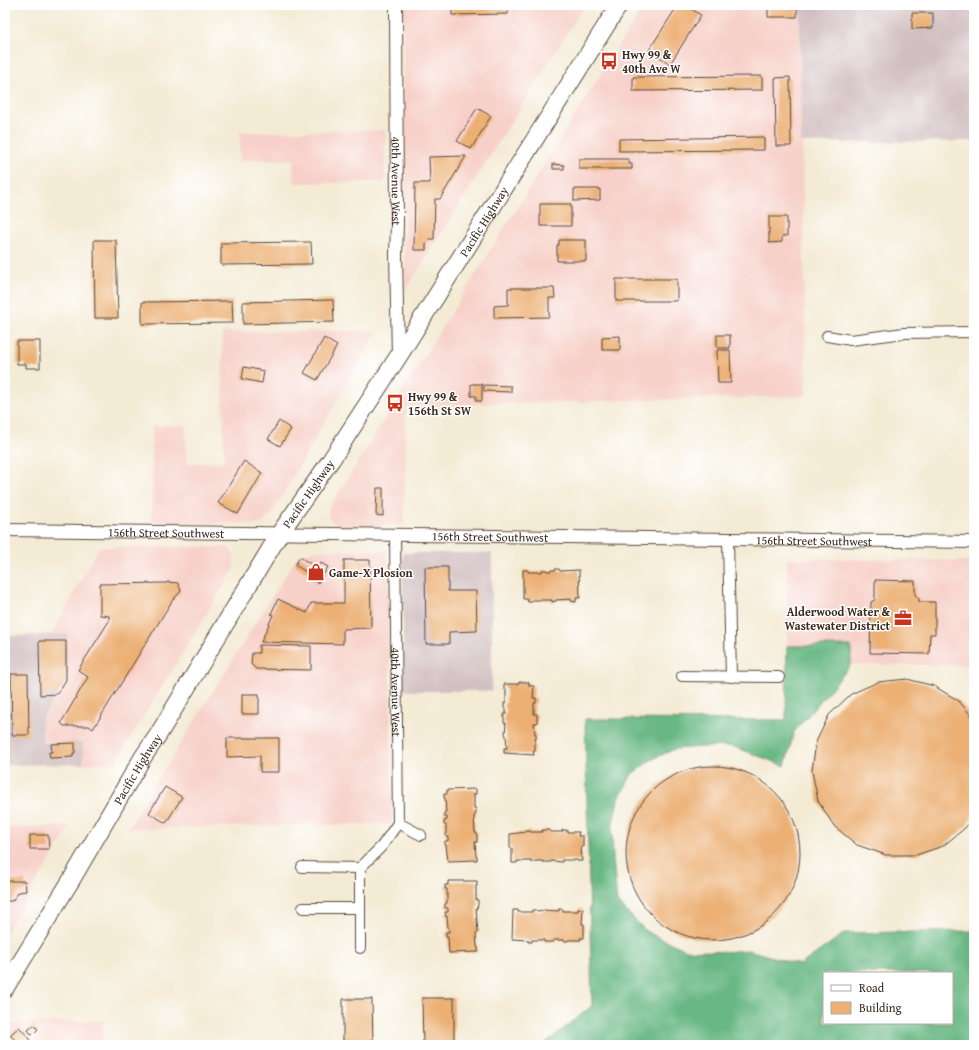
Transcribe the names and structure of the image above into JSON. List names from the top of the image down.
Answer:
{
  "streets": {
    "highway": ["Pacific Highway"],
    "street": ["40th Avenue West", "156th Street Southwest"]
  },
  "crossings": [
    ["40th Avenue West", "Pacific Highway"],
    ["40th Avenue West", "156th Street Southwest"],
    ["Pacific Highway", "156th Street Southwest"]
  ],
  "places": {
    "bus stop": ["Hwy 99 & 40th Ave W", "Hwy 99 & 156th St SW"],
    "shop": ["Game-X Plosion"],
    "office": ["Alderwood Water & Wastewater District"]
  },
  "legend": ["Road", "Building"]
}
